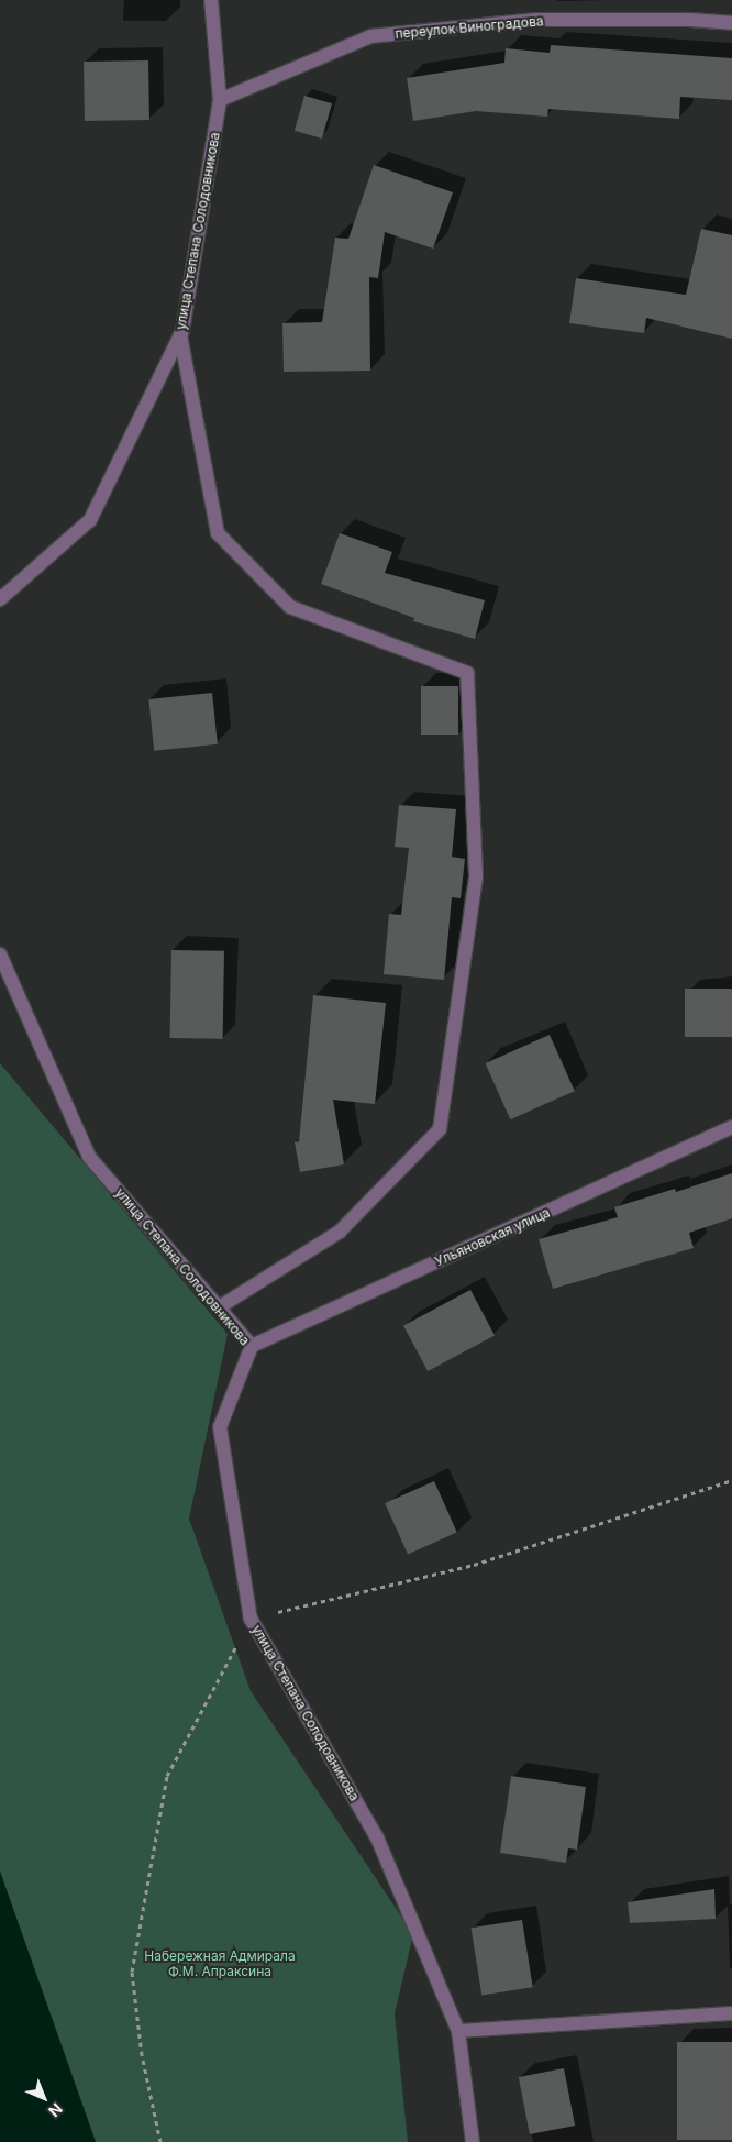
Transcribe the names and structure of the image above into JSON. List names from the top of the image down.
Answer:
{
  "streets": {
    "street": ["переулок Виноградова", "улица Степана Солодовникова", "Ульяновская улица"]
  },
  "crossings": [
    ["переулок Виноградова", "улица Степана Солодовникова"],
    ["улица Степана Солодовникова", "Ульяновская улица"]
  ],
  "parks": ["Набережная Адмирала Ф.М. Апраксина"],
  "north": "bottom right"
}
